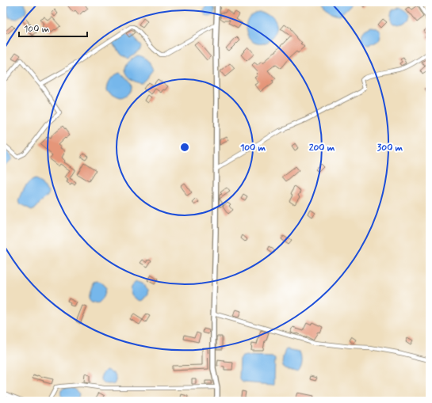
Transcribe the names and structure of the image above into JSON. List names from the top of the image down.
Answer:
{
  "scale_bar": "100 m",
  "rings": ["100 m", "200 m", "300 m"]
}
